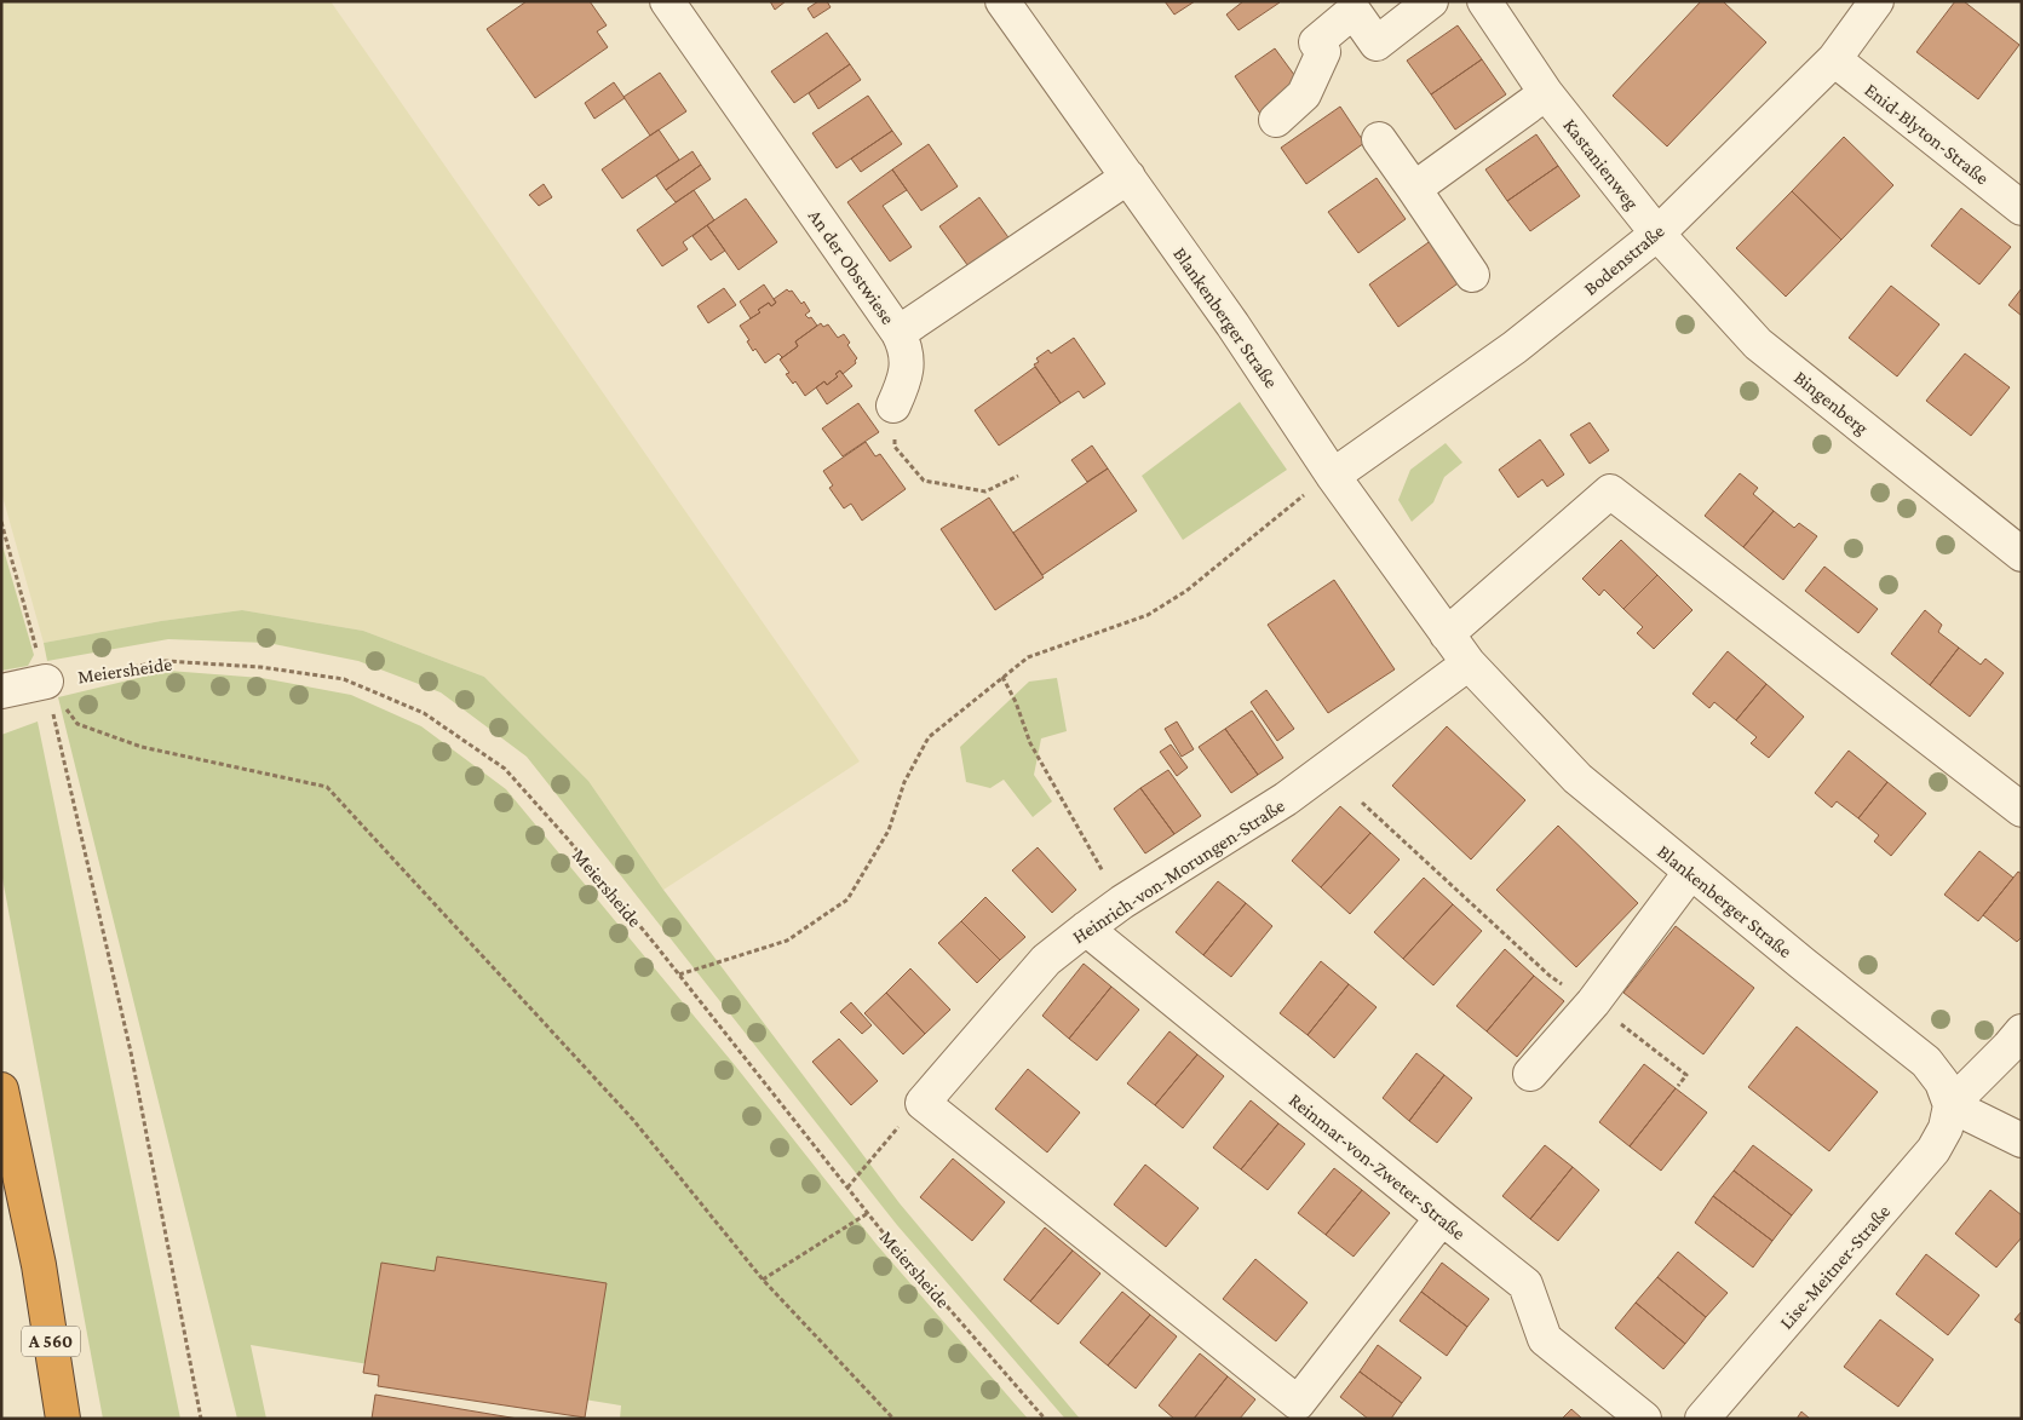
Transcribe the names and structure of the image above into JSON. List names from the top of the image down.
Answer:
{
  "streets": {
    "highway": ["A 560"],
    "street": [
      "Enid-Blyton-Straße",
      "Kastanienweg",
      "Bodenstraße",
      "An der Obstwiese",
      "Blankenberger Straße",
      "Bingenberg",
      "Heinrich-von-Morungen-Straße",
      "Reinmar-von-Zweter-Straße",
      "Lise-Meitner-Straße"
    ],
    "path": ["Meiersheide"]
  },
  "crossings": [
    ["Enid-Blyton-Straße", "Bodenstraße"],
    ["Kastanienweg", "Bodenstraße"],
    ["Kastanienweg", "Bingenberg"],
    ["Bodenstraße", "Blankenberger Straße"],
    ["Bodenstraße", "Bingenberg"],
    ["An der Obstwiese", "Blankenberger Straße"],
    ["Blankenberger Straße", "Heinrich-von-Morungen-Straße"],
    ["Blankenberger Straße", "Lise-Meitner-Straße"],
    ["Heinrich-von-Morungen-Straße", "Reinmar-von-Zweter-Straße"]
  ]
}
